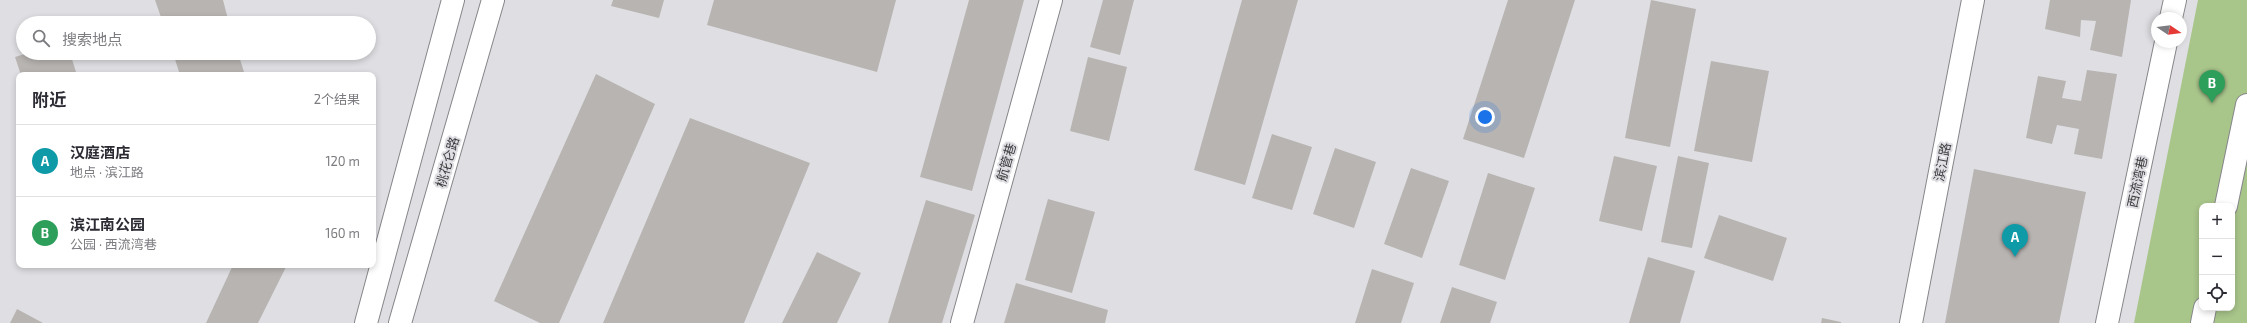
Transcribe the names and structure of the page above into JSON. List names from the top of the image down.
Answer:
{
  "streets": {
    "main road": [
      "桃花仑路",
      "航管巷",
      "滨江路",
      "西流湾巷"
    ]
  },
  "north": "right",
  "page": {
    "search": "搜索地点",
    "pins": ["B", "A"],
    "heading": ["附近", "2个结果"],
    "list": [
      {
        "mark": "A",
        "name": "汉庭酒店",
        "note": "地点 · 滨江路",
        "value": "120 m"
      },
      {
        "mark": "B",
        "name": "滨江南公园",
        "note": "公园 · 西流湾巷",
        "value": "160 m"
      }
    ],
    "map_buttons": ["+", "−"]
  }
}
